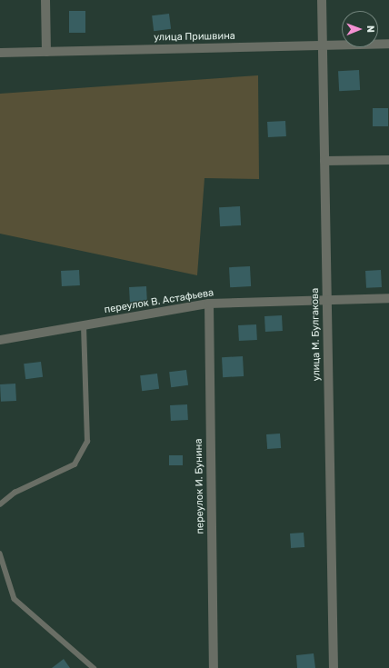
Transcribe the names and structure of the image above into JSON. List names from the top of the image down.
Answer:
{
  "streets": {
    "street": [
      "улица Пришвина",
      "переулок В. Астафьева",
      "улица М. Булгакова",
      "переулок И. Бунина"
    ]
  },
  "crossings": [
    ["улица Пришвина", "улица М. Булгакова"],
    ["переулок В. Астафьева", "улица М. Булгакова"],
    ["переулок В. Астафьева", "переулок И. Бунина"]
  ],
  "north": "right"
}
